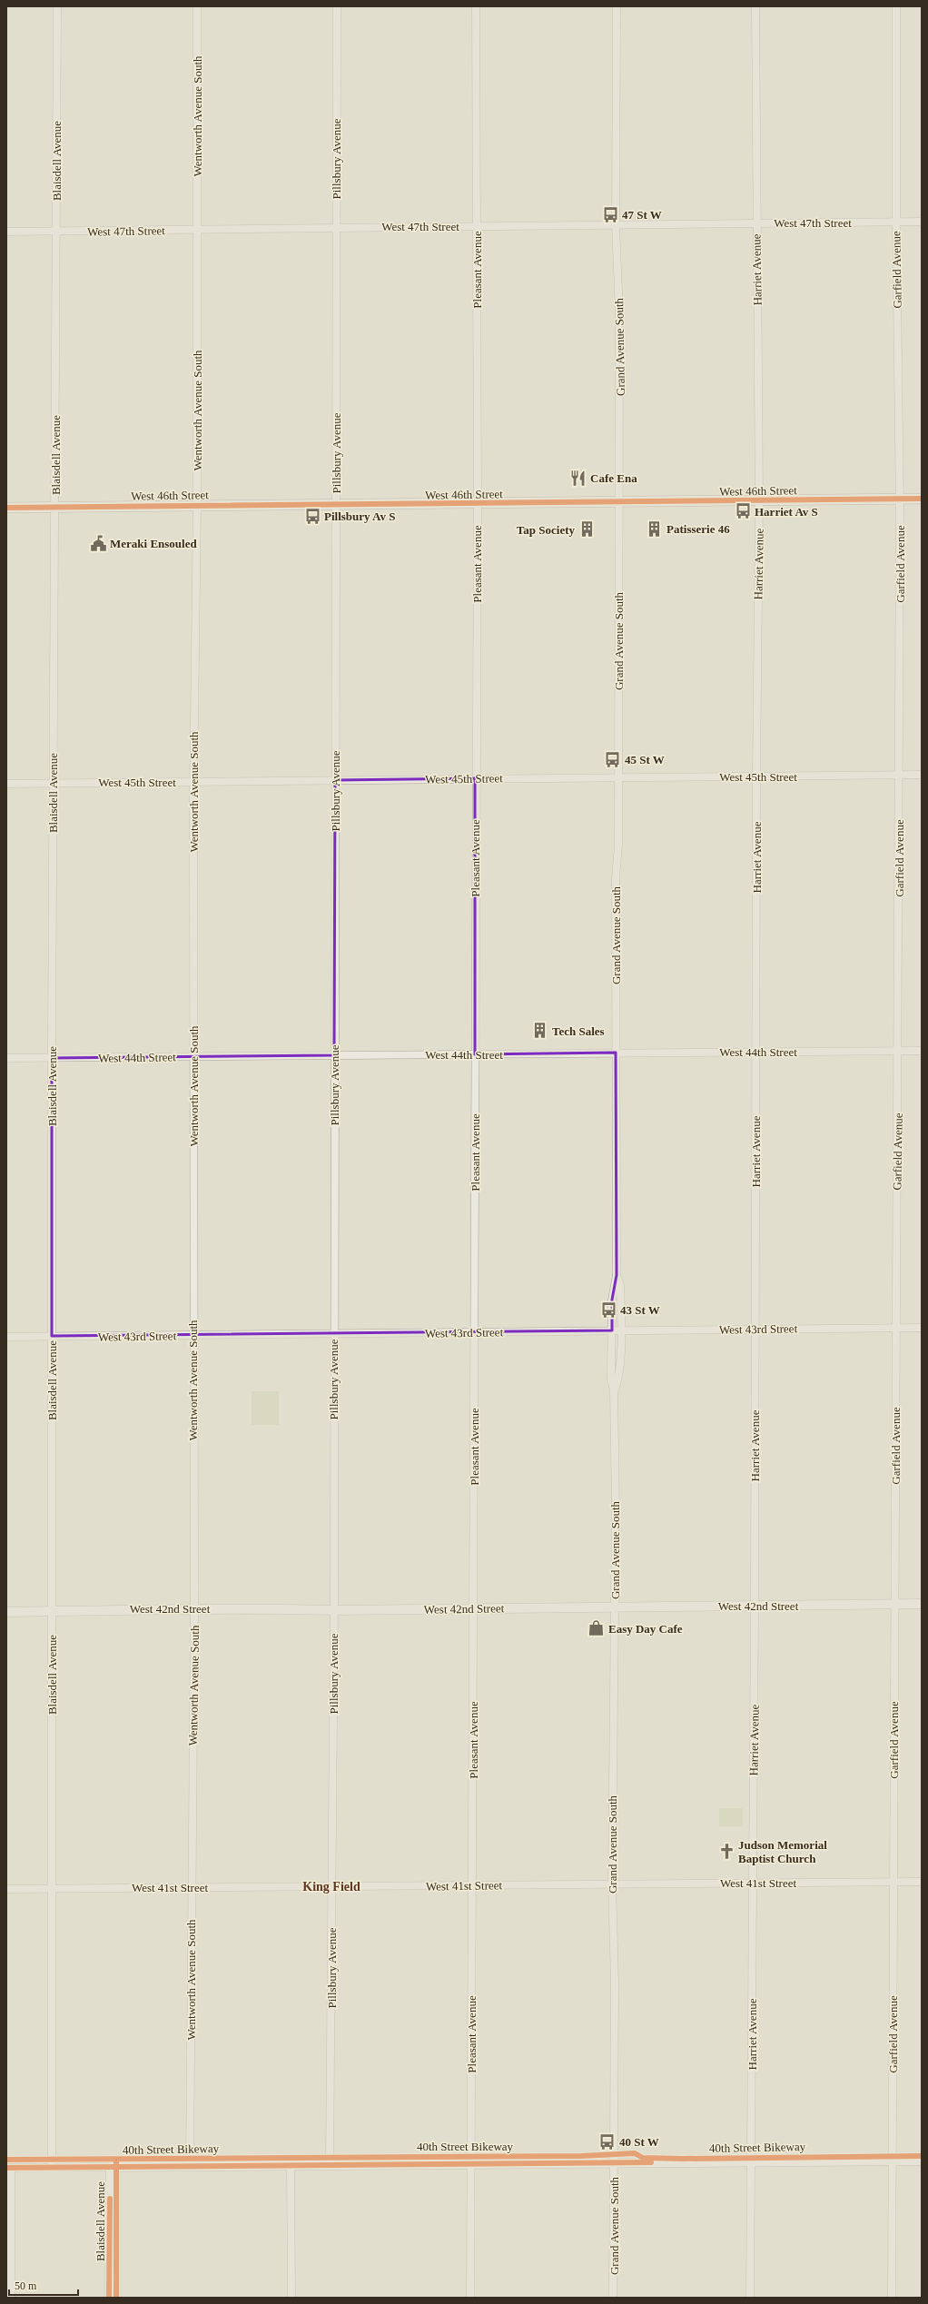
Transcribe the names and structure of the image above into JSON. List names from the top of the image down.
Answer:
{
  "streets": {
    "main road": ["West 46th Street"],
    "street": [
      "Wentworth Avenue South",
      "Pillsbury Avenue",
      "Blaisdell Avenue",
      "West 47th Street",
      "Pleasant Avenue",
      "Harriet Avenue",
      "Garfield Avenue",
      "Grand Avenue South",
      "West 45th Street",
      "West 44th Street",
      "West 43rd Street",
      "West 42nd Street",
      "West 41st Street"
    ],
    "cycle path": ["40th Street Bikeway"]
  },
  "crossings": [
    ["Wentworth Avenue South", "West 47th Street"],
    ["Wentworth Avenue South", "West 46th Street"],
    ["Wentworth Avenue South", "West 45th Street"],
    ["Wentworth Avenue South", "West 44th Street"],
    ["Wentworth Avenue South", "West 43rd Street"],
    ["Wentworth Avenue South", "West 42nd Street"],
    ["Wentworth Avenue South", "West 41st Street"],
    ["Pillsbury Avenue", "West 47th Street"],
    ["Pillsbury Avenue", "West 46th Street"],
    ["Pillsbury Avenue", "West 45th Street"],
    ["Pillsbury Avenue", "West 44th Street"],
    ["Pillsbury Avenue", "West 43rd Street"],
    ["Pillsbury Avenue", "West 42nd Street"],
    ["Pillsbury Avenue", "West 41st Street"],
    ["Blaisdell Avenue", "West 47th Street"],
    ["Blaisdell Avenue", "West 46th Street"],
    ["Blaisdell Avenue", "West 45th Street"],
    ["Blaisdell Avenue", "West 44th Street"],
    ["Blaisdell Avenue", "West 43rd Street"],
    ["Blaisdell Avenue", "West 42nd Street"],
    ["Blaisdell Avenue", "West 41st Street"],
    ["West 47th Street", "Pleasant Avenue"],
    ["West 47th Street", "Harriet Avenue"],
    ["West 47th Street", "Garfield Avenue"],
    ["West 47th Street", "Grand Avenue South"],
    ["Pleasant Avenue", "West 46th Street"],
    ["Pleasant Avenue", "West 45th Street"],
    ["Pleasant Avenue", "West 44th Street"],
    ["Pleasant Avenue", "West 43rd Street"],
    ["Pleasant Avenue", "West 42nd Street"],
    ["Pleasant Avenue", "West 41st Street"],
    ["Harriet Avenue", "West 46th Street"],
    ["Harriet Avenue", "West 45th Street"],
    ["Harriet Avenue", "West 44th Street"],
    ["Harriet Avenue", "West 43rd Street"],
    ["Harriet Avenue", "West 42nd Street"],
    ["Harriet Avenue", "West 41st Street"],
    ["Garfield Avenue", "West 46th Street"],
    ["Garfield Avenue", "West 45th Street"],
    ["Garfield Avenue", "West 44th Street"],
    ["Garfield Avenue", "West 43rd Street"],
    ["Garfield Avenue", "West 42nd Street"],
    ["Garfield Avenue", "West 41st Street"],
    ["Grand Avenue South", "West 46th Street"],
    ["Grand Avenue South", "West 45th Street"],
    ["Grand Avenue South", "West 44th Street"],
    ["Grand Avenue South", "West 43rd Street"],
    ["Grand Avenue South", "West 42nd Street"],
    ["Grand Avenue South", "West 41st Street"]
  ],
  "districts": ["King Field"],
  "places": {
    "bus stop": [
      "47 St W",
      "Harriet Av S",
      "Pillsbury Av S",
      "45 St W",
      "43 St W",
      "40 St W"
    ],
    "restaurant": ["Cafe Ena"],
    "building": ["Patisserie 46", "Tap Society", "Tech Sales"],
    "public building": ["Meraki Ensouled"],
    "shop": ["Easy Day Cafe"],
    "church": ["Judson Memorial Baptist Church"]
  },
  "scale_bar": "50 m"
}
